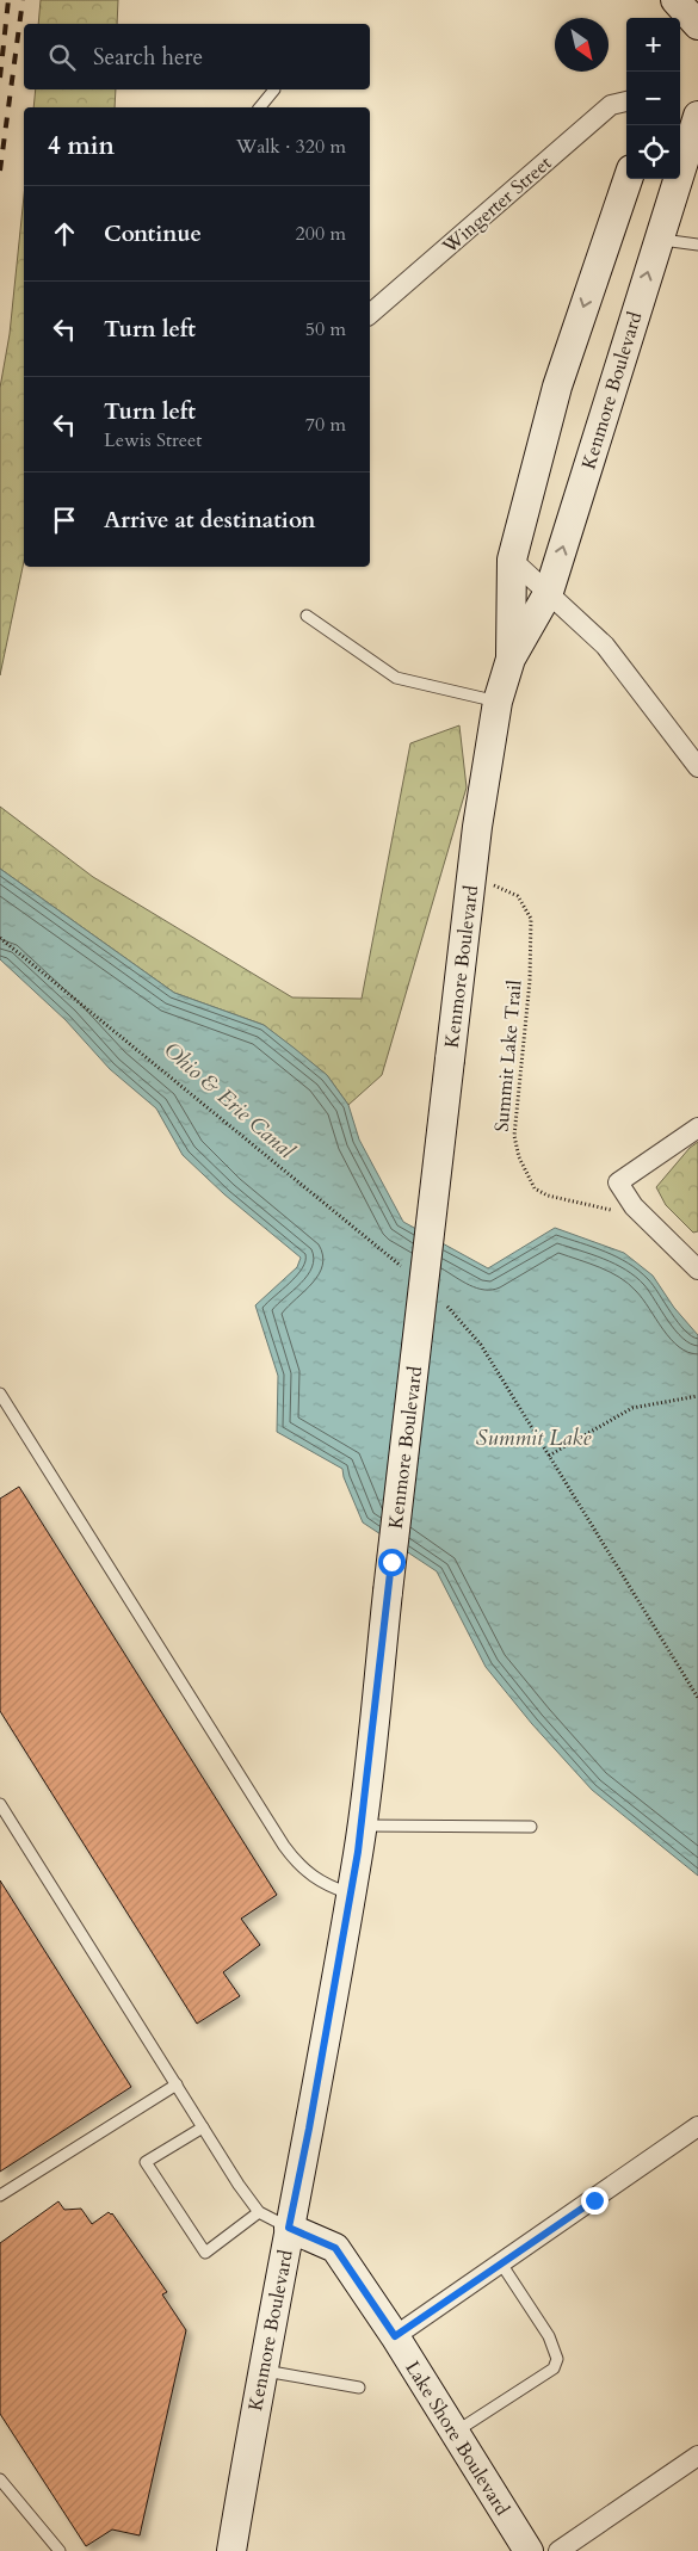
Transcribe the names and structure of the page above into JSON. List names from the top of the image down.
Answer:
{
  "streets": {
    "main road": ["Kenmore Boulevard", "Lake Shore Boulevard"],
    "street": ["Wingerter Street"],
    "path": ["Summit Lake Trail"]
  },
  "crossings": [
    ["Kenmore Boulevard", "Summit Lake Trail"],
    ["Kenmore Boulevard", "Lake Shore Boulevard"]
  ],
  "water": ["Ohio & Erie Canal", "Summit Lake"],
  "north": "bottom right",
  "page": {
    "map_buttons": ["+", "−"],
    "search": "Search here",
    "heading": ["4 min", "Walk · 320 m"],
    "list": [
      ["Continue", "200 m"],
      ["Turn left", "50 m"],
      ["Turn left", "Lewis Street", "70 m"],
      "Arrive at destination"
    ]
  }
}
